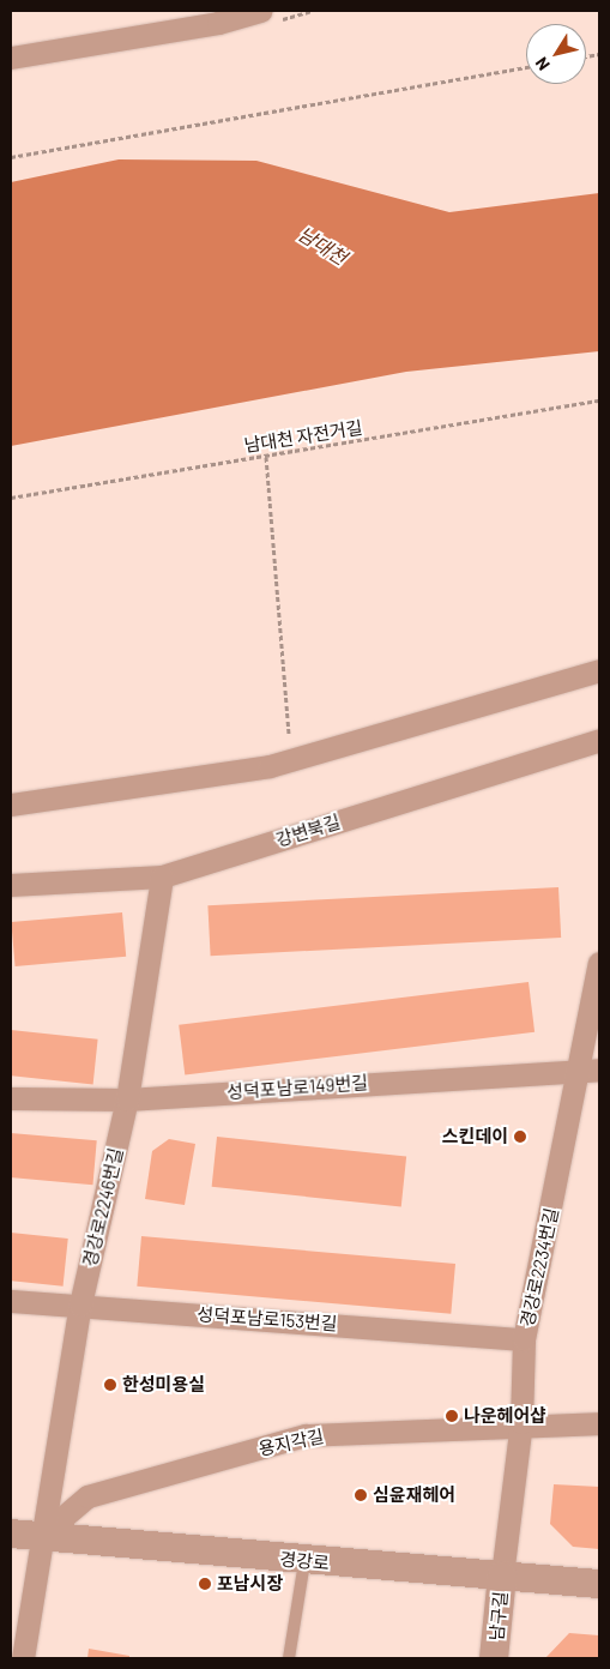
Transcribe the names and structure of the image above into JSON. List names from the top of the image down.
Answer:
{
  "streets": {
    "street": [
      "강변북길",
      "성덕포남로149번길",
      "경강로2246번길",
      "경강로2234번길",
      "성덕포남로153번길",
      "용지각길",
      "경강로",
      "남구길"
    ],
    "path": ["남대천 자전거길"]
  },
  "crossings": [
    ["강변북길", "경강로2246번길"],
    ["성덕포남로149번길", "경강로2246번길"],
    ["성덕포남로149번길", "경강로2234번길"],
    ["경강로2246번길", "성덕포남로153번길"],
    ["경강로2246번길", "용지각길"],
    ["경강로2246번길", "경강로"],
    ["경강로2234번길", "성덕포남로153번길"],
    ["경강로2234번길", "용지각길"],
    ["경강로2234번길", "경강로"],
    ["경강로2234번길", "남구길"],
    ["용지각길", "경강로"],
    ["경강로", "남구길"]
  ],
  "water": ["남대천"],
  "places": [
    "스킨데이",
    "한성미용실",
    "나운헤어샵",
    "심윤재헤어",
    "포남시장"
  ],
  "north": "bottom left"
}
